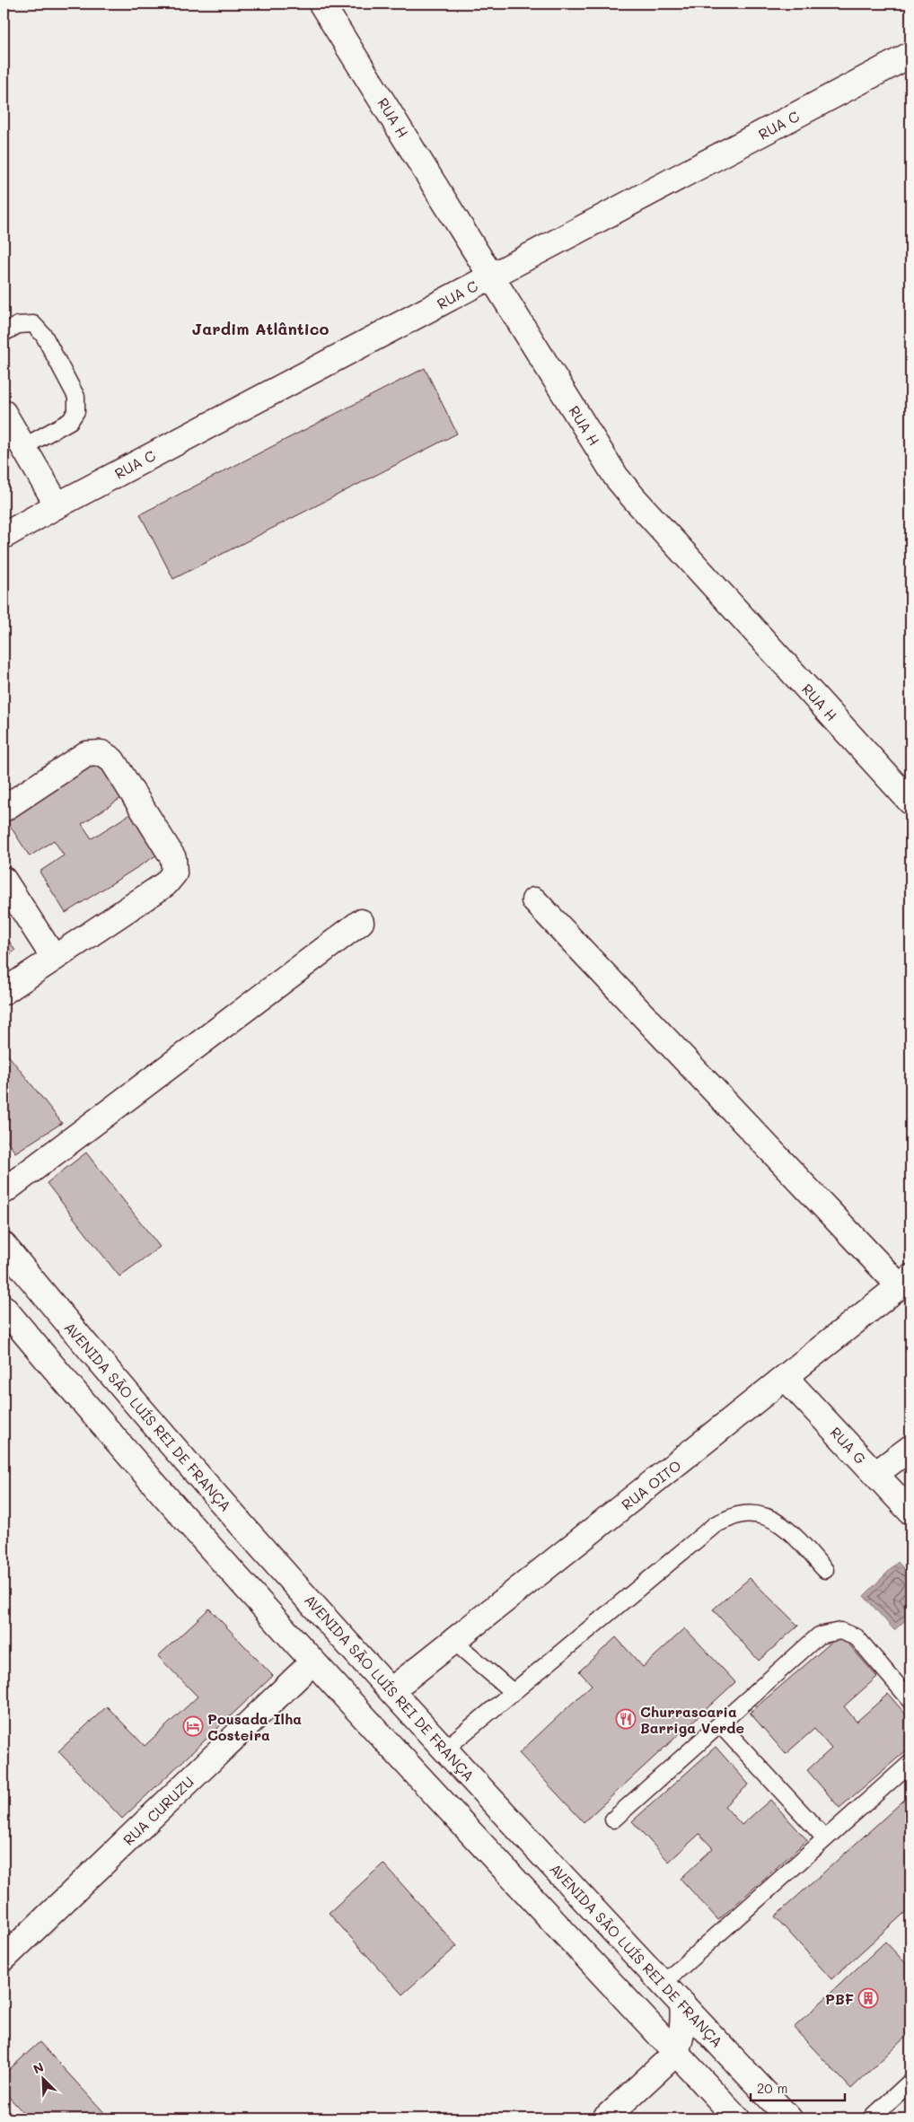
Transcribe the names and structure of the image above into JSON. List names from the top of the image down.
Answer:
{
  "streets": {
    "street": [
      "RUA H",
      "RUA C",
      "AVENIDA SÃO LUÍS REI DE FRANÇA",
      "RUA G",
      "RUA OITO",
      "RUA CURUZU"
    ]
  },
  "crossings": [
    ["RUA H", "RUA C"],
    ["AVENIDA SÃO LUÍS REI DE FRANÇA", "RUA OITO"],
    ["RUA G", "RUA OITO"]
  ],
  "districts": ["Jardim Atlântico"],
  "places": {
    "restaurant": ["Churrascaria Barriga Verde"],
    "hotel": ["Pousada Ilha Costeira"],
    "building": ["PBF"]
  },
  "scale_bar": "20 m",
  "north": "top left"
}
